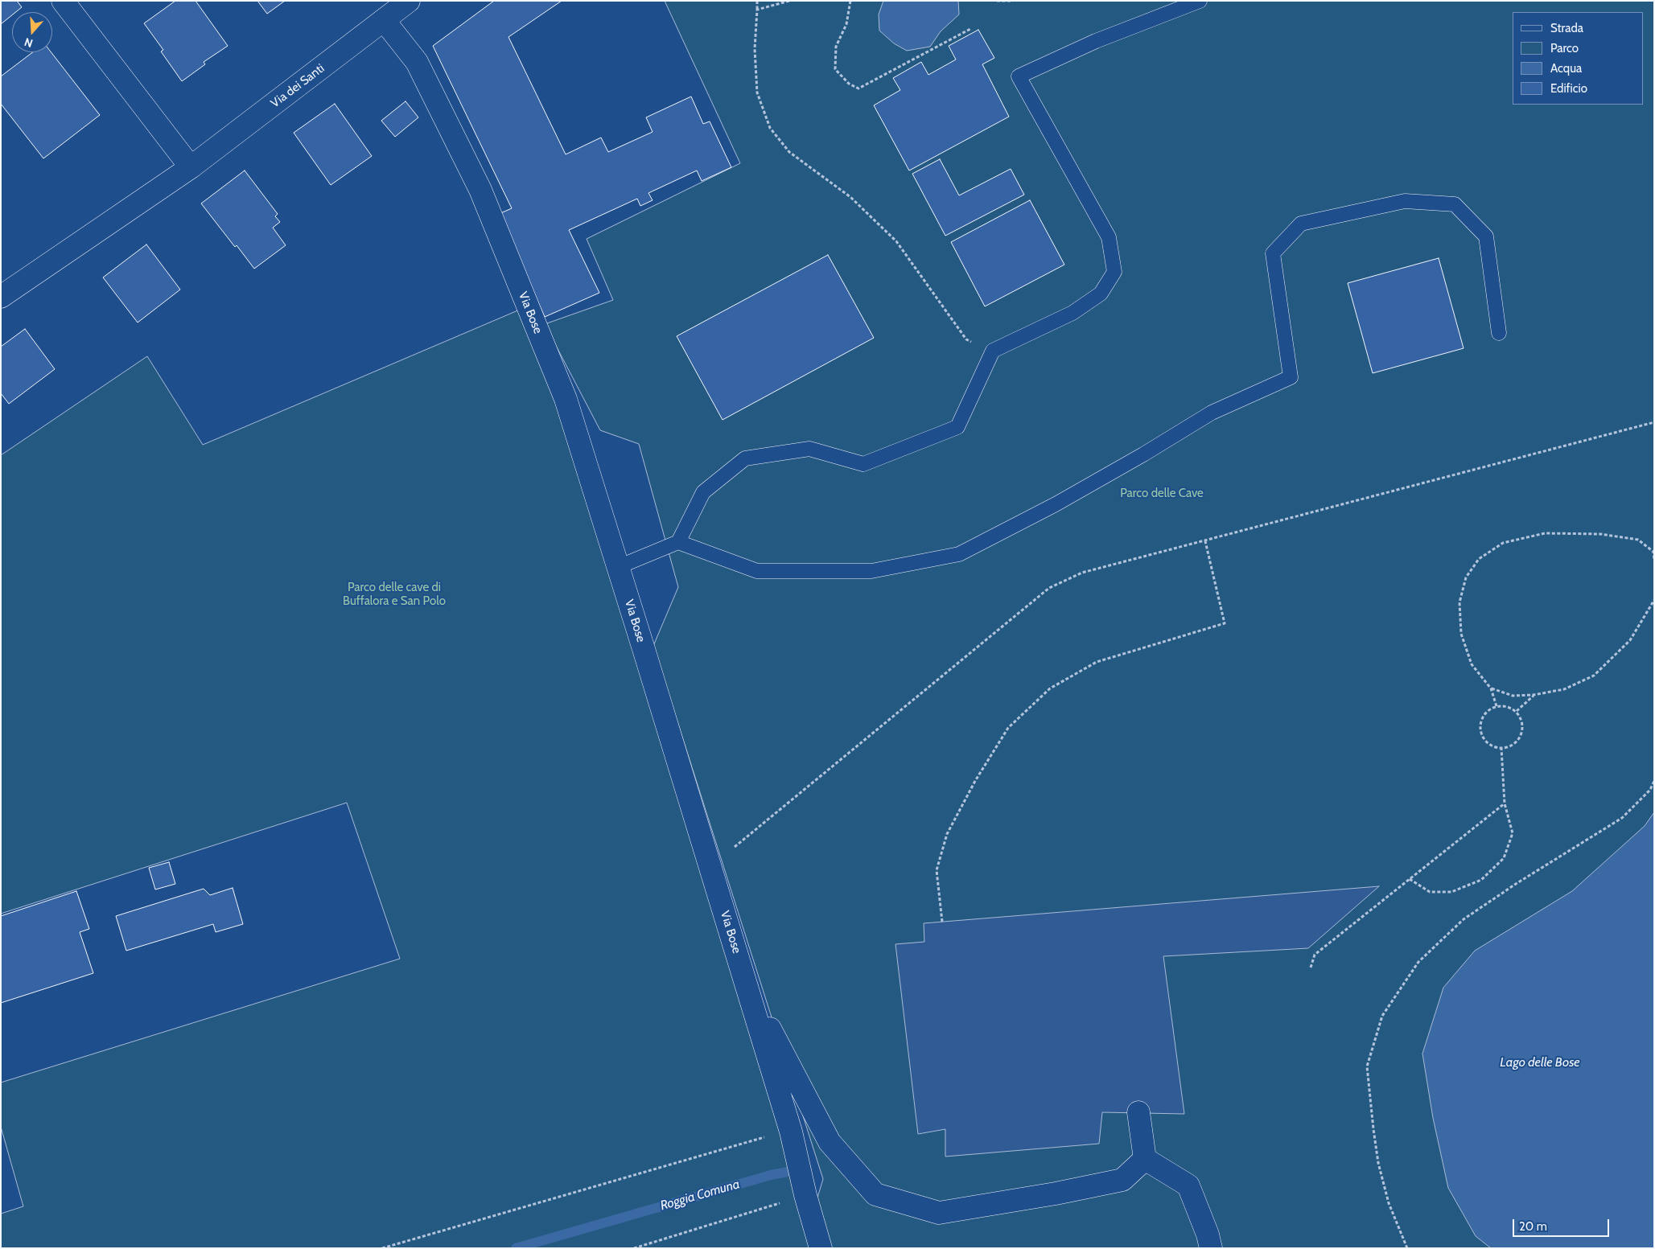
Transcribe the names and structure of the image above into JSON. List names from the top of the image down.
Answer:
{
  "streets": {
    "street": ["Via dei Santi", "Via Bose"]
  },
  "crossings": [
    ["Via dei Santi", "Via Bose"]
  ],
  "water": ["Lago delle Bose", "Roggia Comuna"],
  "parks": ["Parco delle Cave", "Parco delle cave di Buffalora e San Polo"],
  "legend": [
    "Strada",
    "Parco",
    "Acqua",
    "Edificio"
  ],
  "scale_bar": "20 m",
  "north": "bottom"
}
